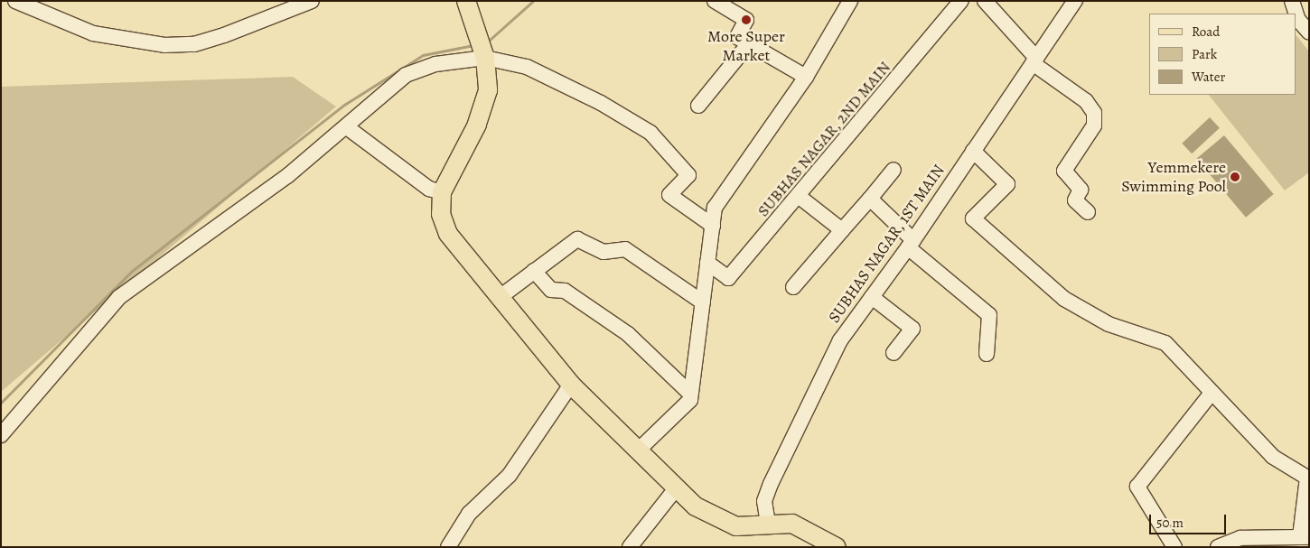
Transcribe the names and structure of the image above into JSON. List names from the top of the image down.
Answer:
{
  "streets": {
    "street": ["SUBHAS NAGAR, 2ND MAIN", "SUBHAS NAGAR, 1ST MAIN"]
  },
  "places": ["More Super Market", "Yemmekere Swimming Pool"],
  "legend": ["Road", "Park", "Water"],
  "scale_bar": "50 m"
}
